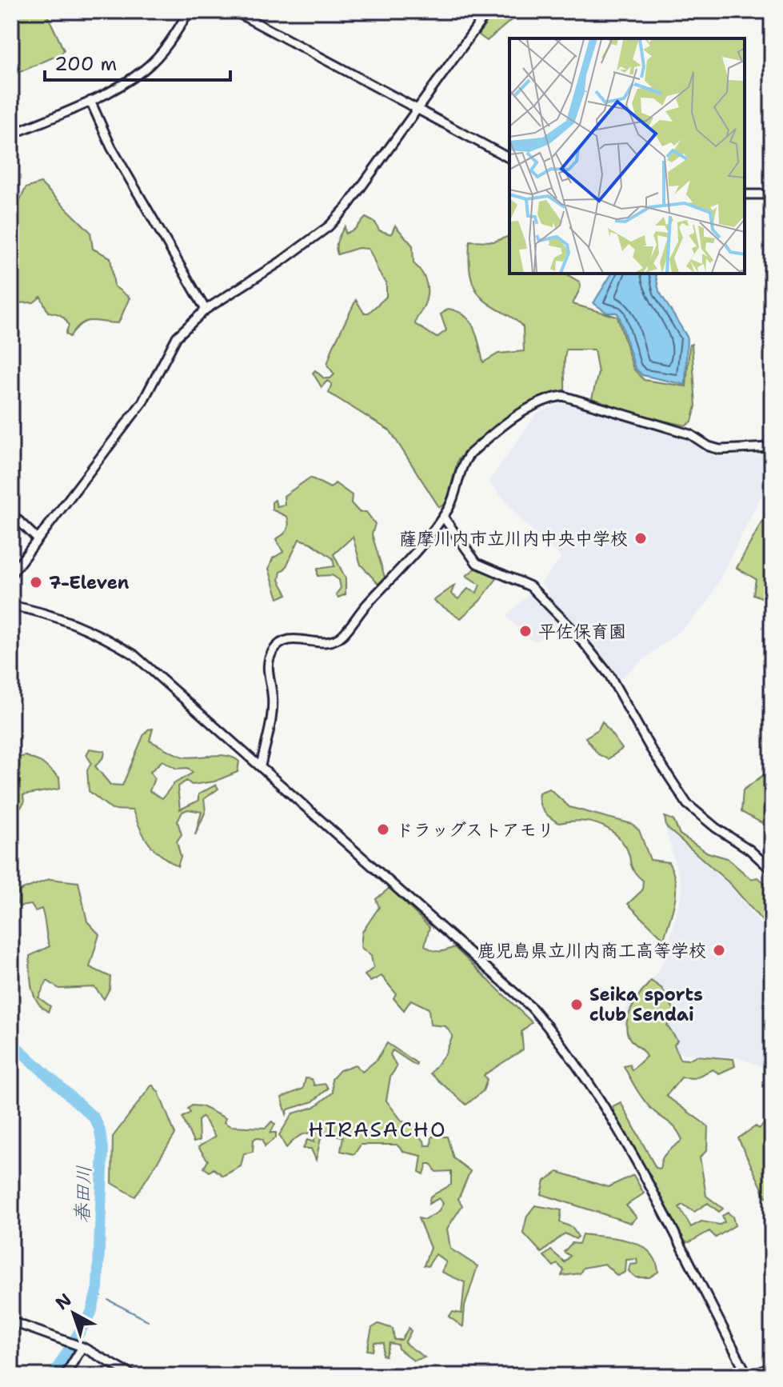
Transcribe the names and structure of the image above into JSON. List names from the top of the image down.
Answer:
{
  "districts": ["HIRASACHO"],
  "water": ["春田川"],
  "places": [
    "薩摩川内市立川内中央中学校",
    "7-Eleven",
    "平佐保育園",
    "ドラッグストアモリ",
    "鹿児島県立川内商工高等学校",
    "Seika sports club Sendai"
  ],
  "scale_bar": "200 m",
  "north": "top left"
}
